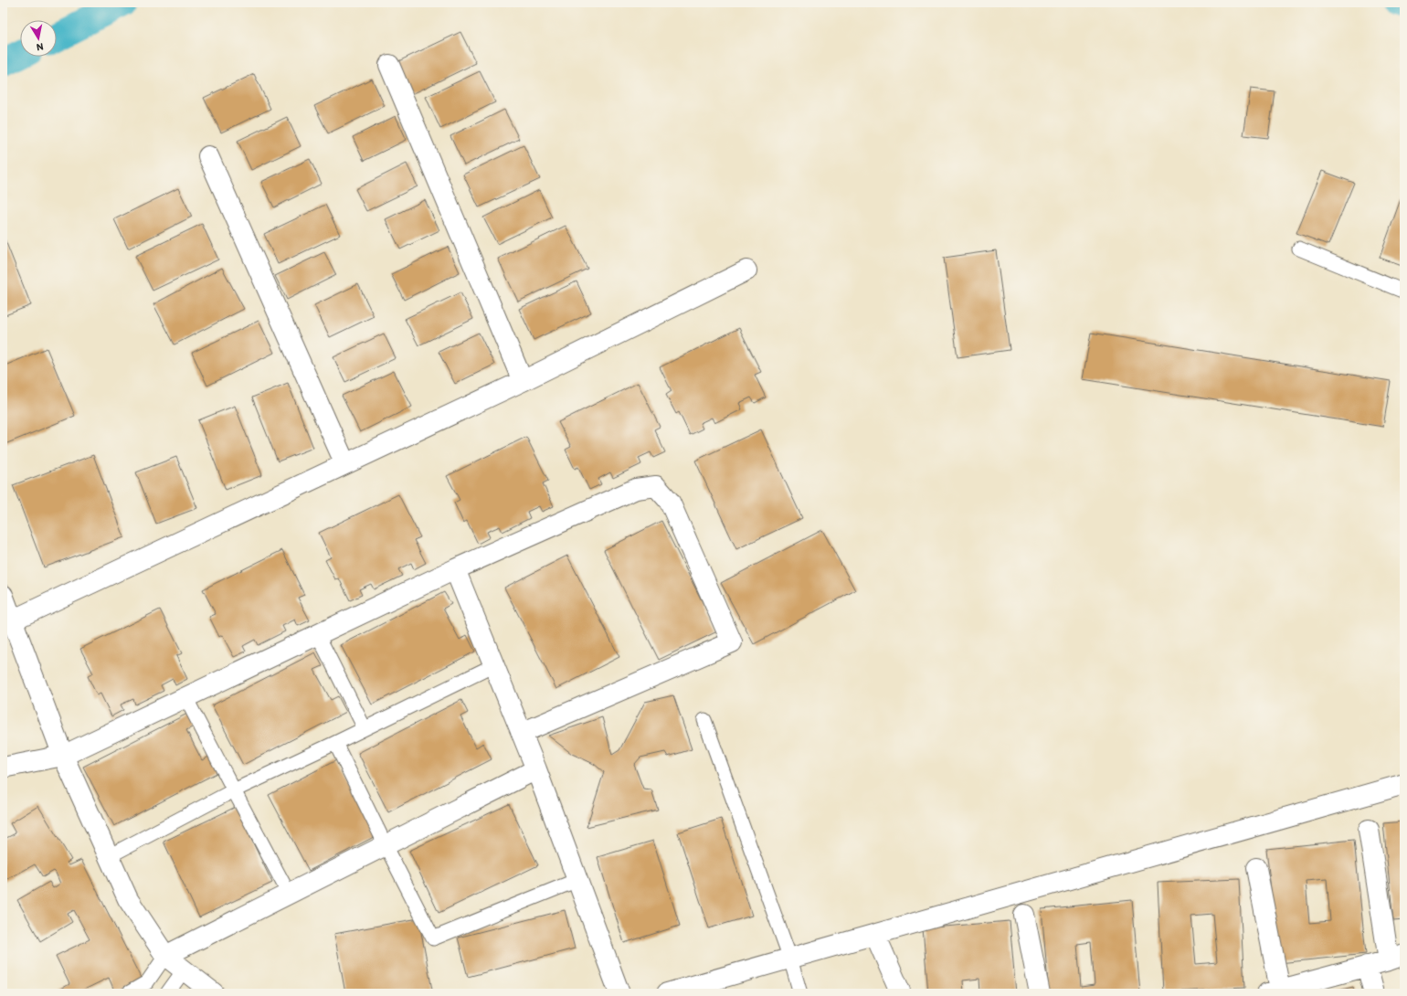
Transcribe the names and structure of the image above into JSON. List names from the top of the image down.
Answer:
{
  "north": "bottom"
}
